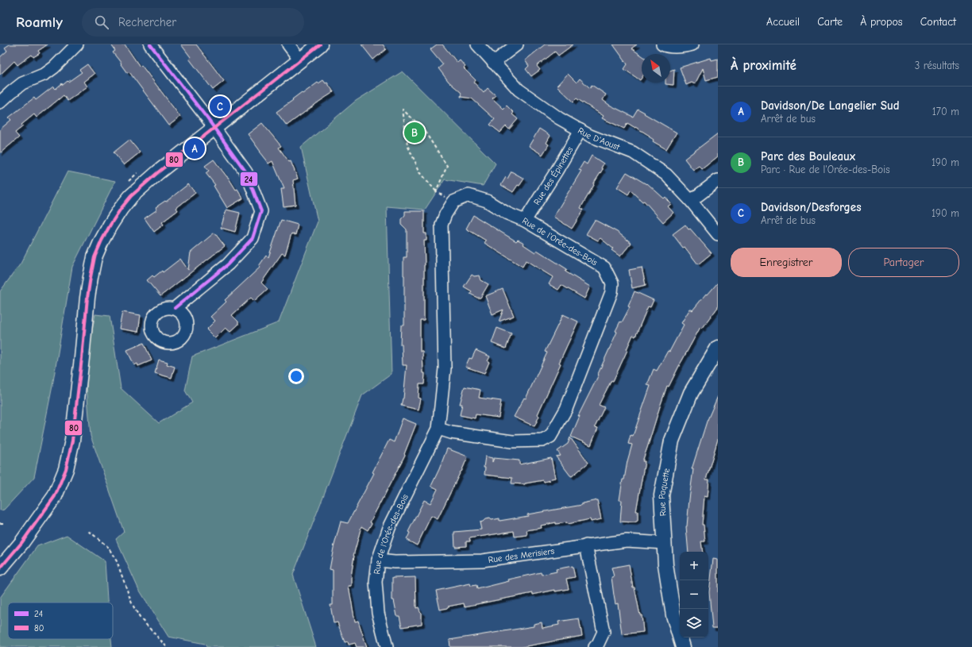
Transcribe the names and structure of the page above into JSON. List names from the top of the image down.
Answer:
{
  "streets": {
    "street": [
      "Rue D'Aoust",
      "Rue des Épinettes",
      "Rue de l'Orée-des-Bois",
      "Rue Paquette",
      "Rue des Merisiers"
    ]
  },
  "crossings": [
    ["Rue D'Aoust", "Rue des Épinettes"],
    ["Rue des Épinettes", "Rue de l'Orée-des-Bois"],
    ["Rue de l'Orée-des-Bois", "Rue des Merisiers"],
    ["Rue Paquette", "Rue des Merisiers"]
  ],
  "lines": ["transit line 24", "transit line 80"],
  "legend": ["24", "80"],
  "north": "top left",
  "page": {
    "header": "Roamly",
    "search": "Rechercher",
    "nav": [
      "Accueil",
      "Carte",
      "À propos",
      "Contact"
    ],
    "heading": ["À proximité", "3 résultats"],
    "list": [
      {
        "mark": "A",
        "name": "Davidson/De Langelier Sud",
        "note": "Arrêt de bus",
        "value": "170 m"
      },
      {
        "mark": "B",
        "name": "Parc des Bouleaux",
        "note": "Parc · Rue de l'Orée-des-Bois",
        "value": "190 m"
      },
      {
        "mark": "C",
        "name": "Davidson/Desforges",
        "note": "Arrêt de bus",
        "value": "190 m"
      }
    ],
    "pins": ["C", "B", "A"],
    "buttons": ["Enregistrer", "Partager"],
    "map_buttons": ["+", "−"]
  }
}
